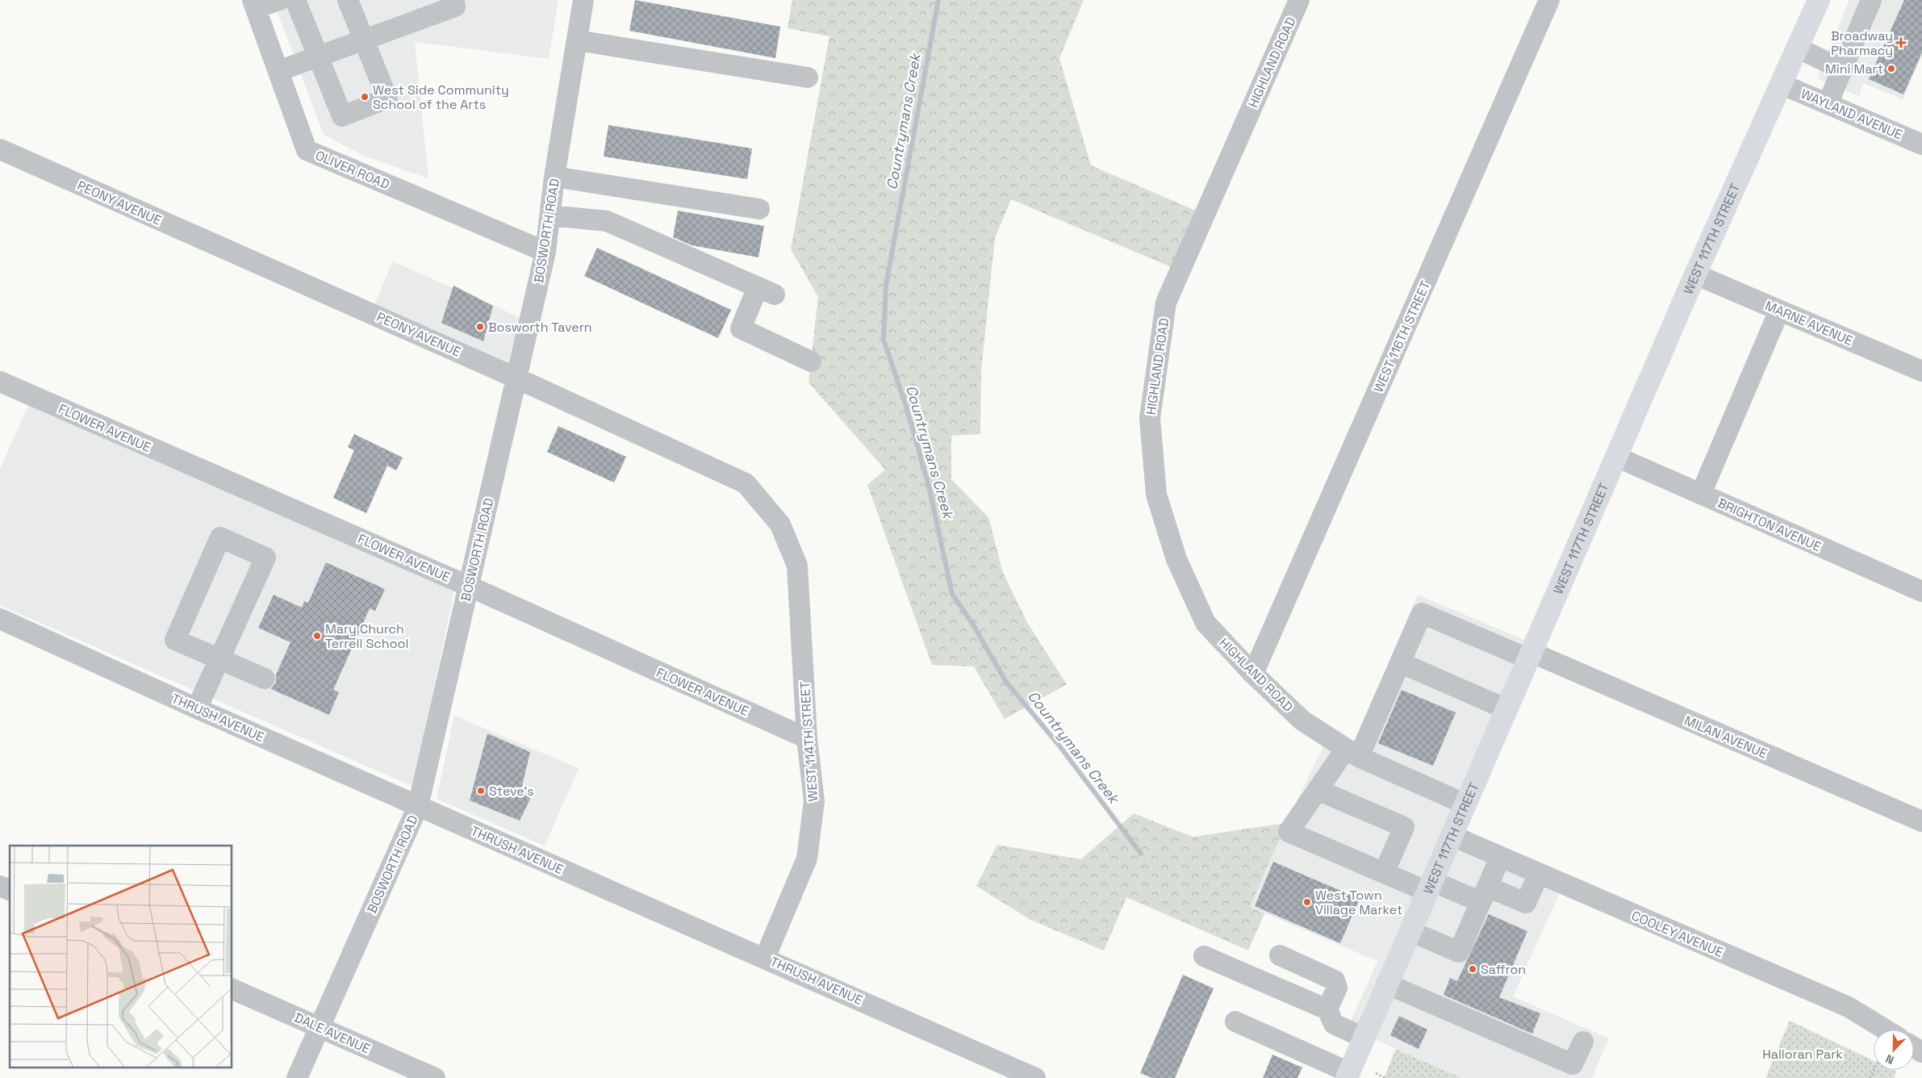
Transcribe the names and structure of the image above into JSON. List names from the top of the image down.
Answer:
{
  "streets": {
    "main road": ["WEST 117TH STREET"],
    "street": [
      "HIGHLAND ROAD",
      "WAYLAND AVENUE",
      "OLIVER ROAD",
      "PEONY AVENUE",
      "BOSWORTH ROAD",
      "MARNE AVENUE",
      "WEST 116TH STREET",
      "FLOWER AVENUE",
      "BRIGHTON AVENUE",
      "THRUSH AVENUE",
      "MILAN AVENUE",
      "WEST 114TH STREET",
      "COOLEY AVENUE",
      "DALE AVENUE"
    ]
  },
  "crossings": [
    ["HIGHLAND ROAD", "WEST 117TH STREET"],
    ["HIGHLAND ROAD", "WEST 116TH STREET"],
    ["WAYLAND AVENUE", "WEST 117TH STREET"],
    ["OLIVER ROAD", "BOSWORTH ROAD"],
    ["PEONY AVENUE", "BOSWORTH ROAD"],
    ["PEONY AVENUE", "WEST 114TH STREET"],
    ["BOSWORTH ROAD", "FLOWER AVENUE"],
    ["BOSWORTH ROAD", "THRUSH AVENUE"],
    ["BOSWORTH ROAD", "DALE AVENUE"],
    ["WEST 117TH STREET", "MARNE AVENUE"],
    ["WEST 117TH STREET", "BRIGHTON AVENUE"],
    ["WEST 117TH STREET", "MILAN AVENUE"],
    ["WEST 117TH STREET", "COOLEY AVENUE"],
    ["FLOWER AVENUE", "WEST 114TH STREET"],
    ["THRUSH AVENUE", "WEST 114TH STREET"]
  ],
  "water": ["Countrymans Creek"],
  "parks": ["Halloran Park"],
  "places": {
    "health": ["Broadway Pharmacy"],
    "other": [
      "Mini Mart",
      "West Side Community School of the Arts",
      "Bosworth Tavern",
      "Mary Church Terrell School",
      "Steve's",
      "West Town Village Market",
      "Saffron"
    ]
  },
  "north": "bottom left"
}
